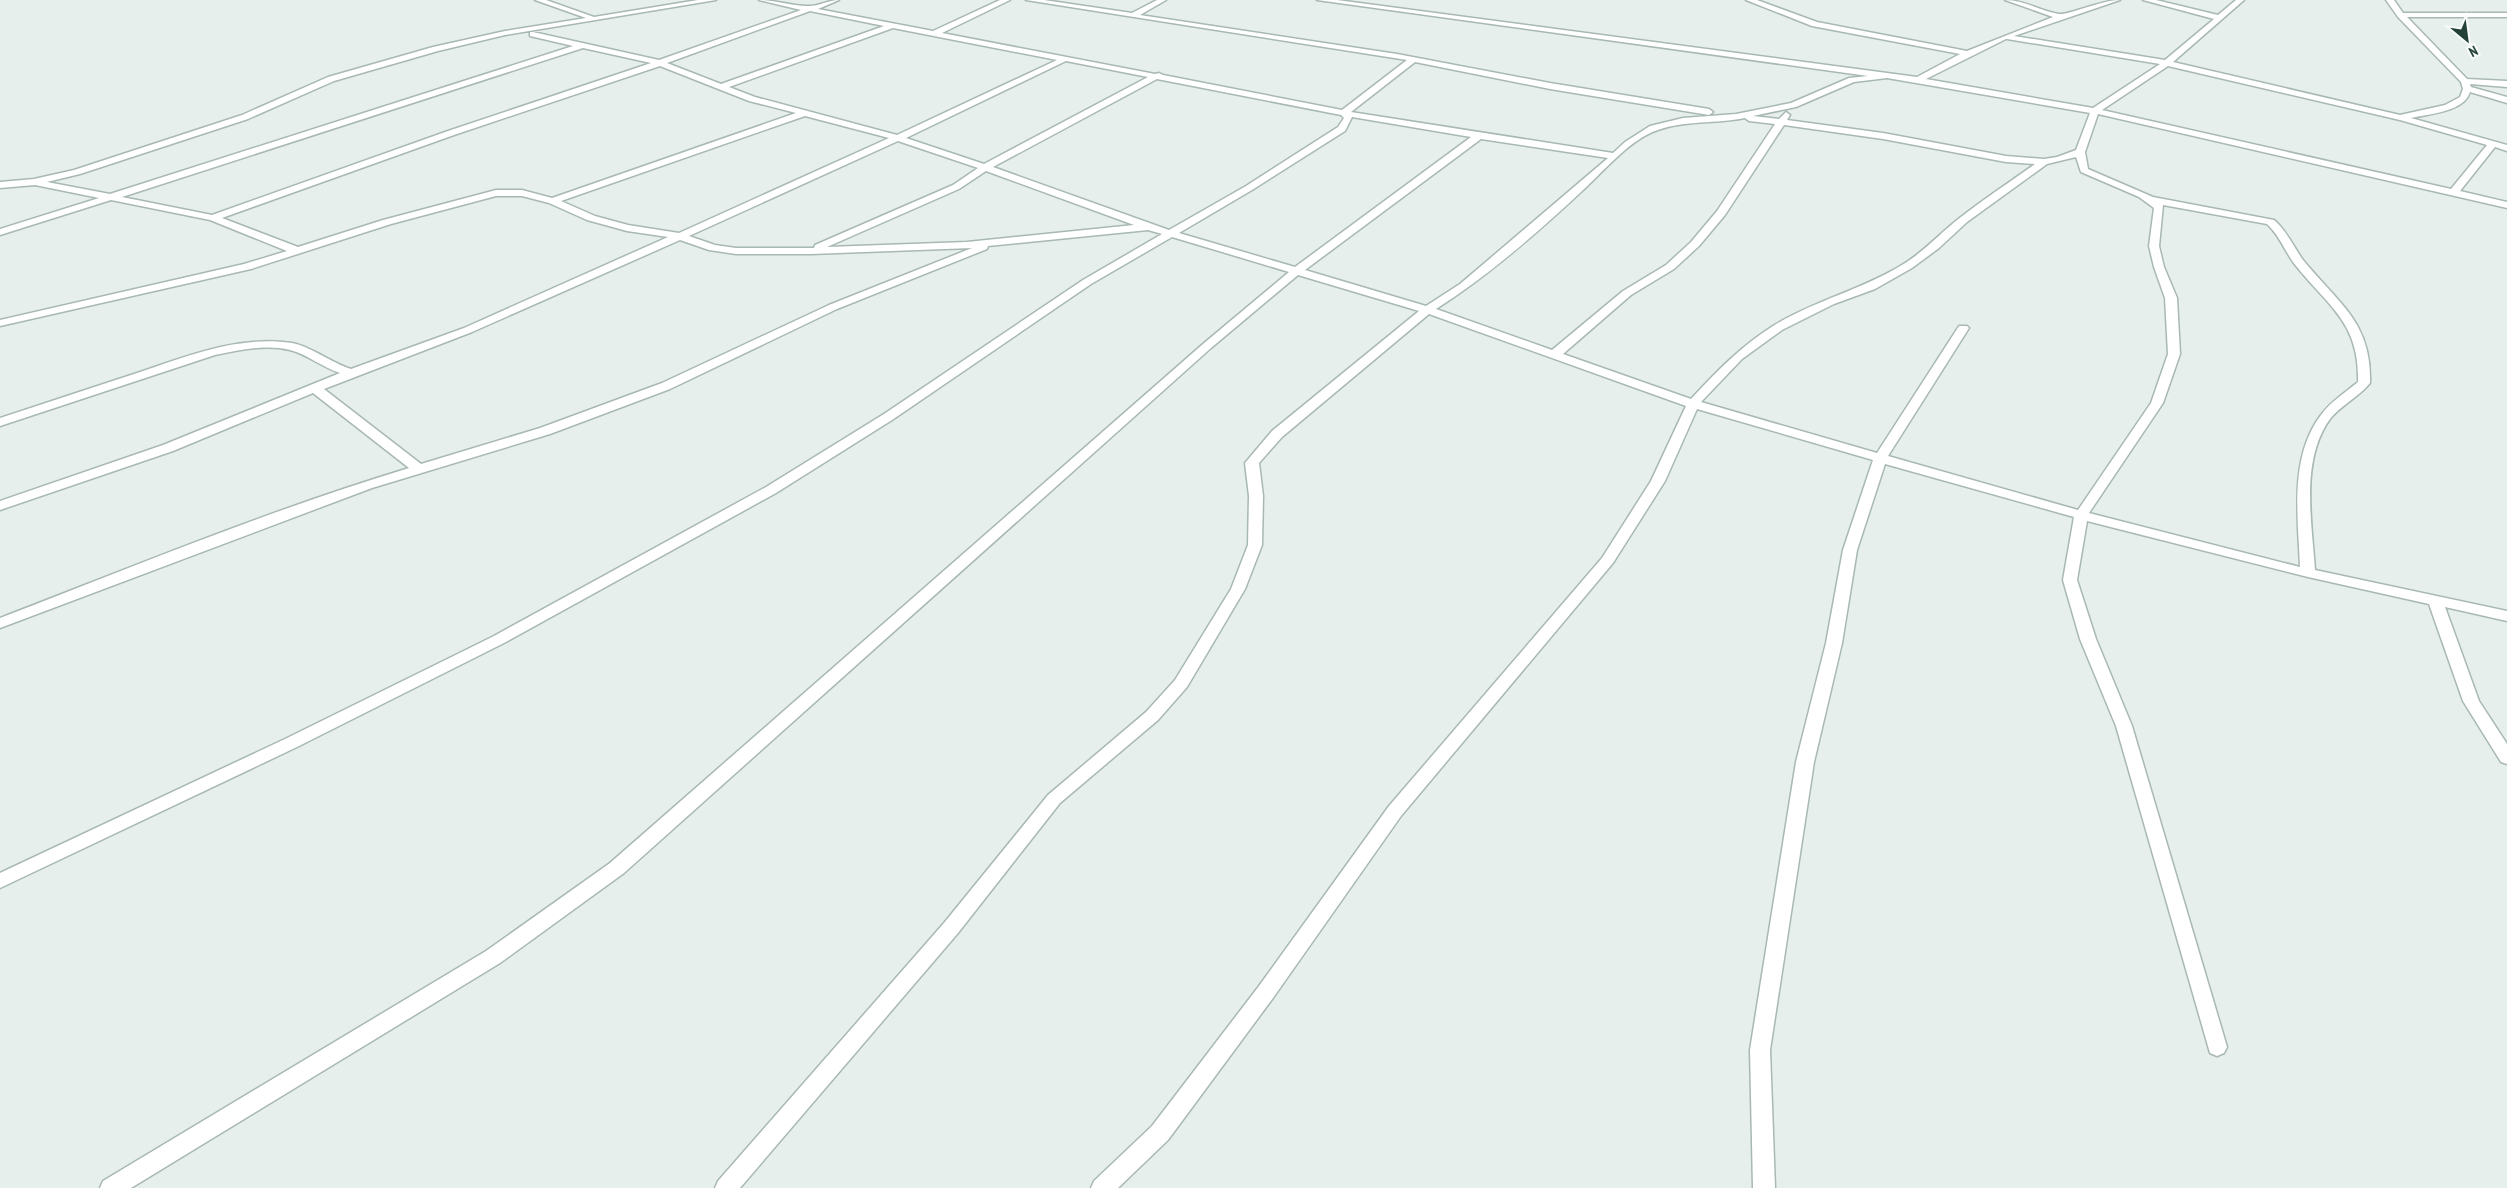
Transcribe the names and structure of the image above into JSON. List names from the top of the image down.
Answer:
{
  "north": "bottom right"
}
